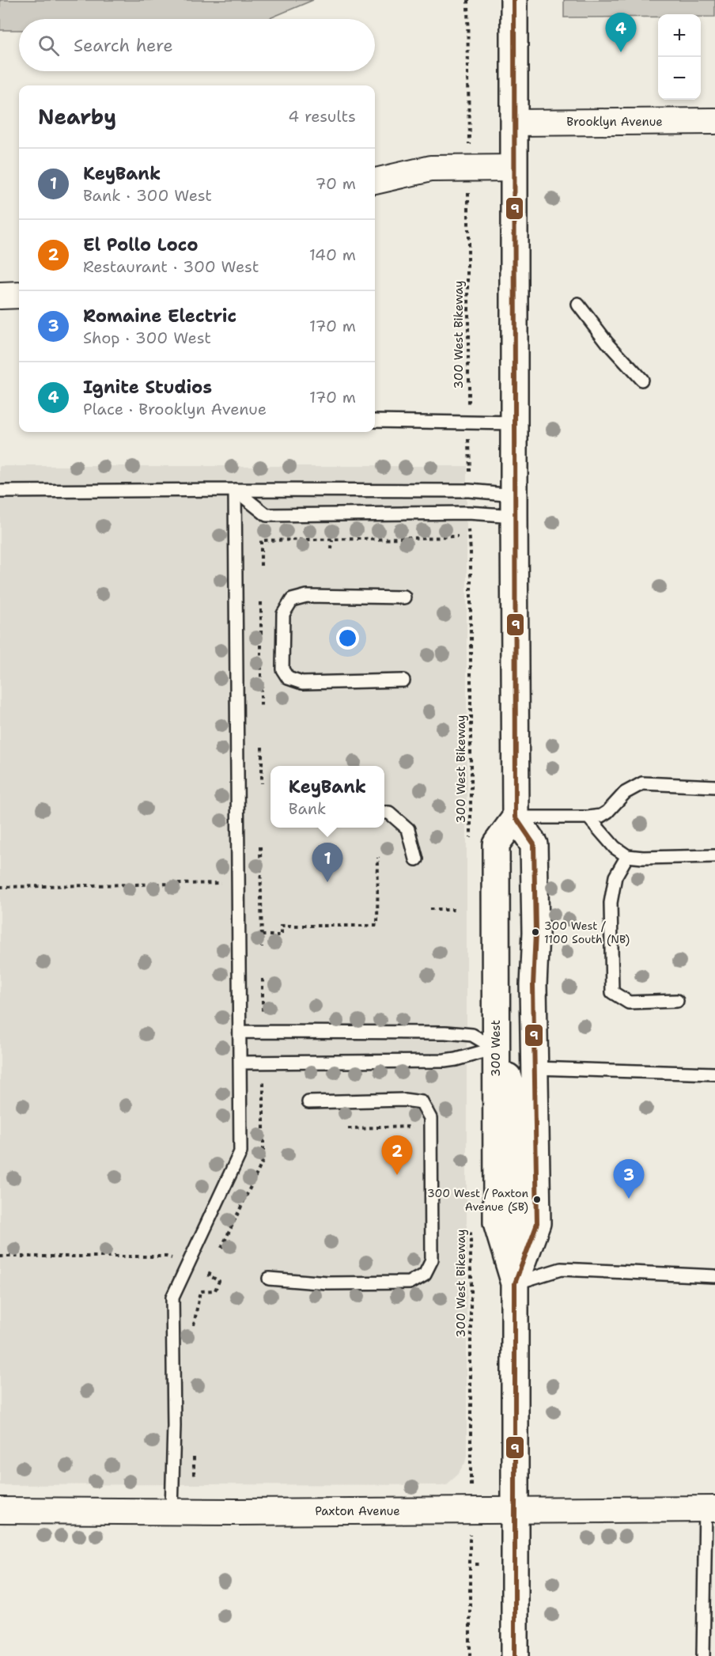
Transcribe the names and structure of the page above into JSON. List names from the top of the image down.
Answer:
{
  "streets": {
    "main road": ["300 West"],
    "street": ["Brooklyn Avenue", "Paxton Avenue"],
    "path": ["300 West Bikeway"]
  },
  "places": ["300 West / 1100 South (NB)", "300 West / Paxton Avenue (SB)"],
  "lines": ["transit line 9"],
  "page": {
    "pins": [
      "4",
      "1",
      "2",
      "3"
    ],
    "map_buttons": ["+", "−"],
    "search": "Search here",
    "heading": ["Nearby", "4 results"],
    "list": [
      {
        "mark": "1",
        "name": "KeyBank",
        "note": "Bank · 300 West",
        "value": "70 m"
      },
      {
        "mark": "2",
        "name": "El Pollo Loco",
        "note": "Restaurant · 300 West",
        "value": "140 m"
      },
      {
        "mark": "3",
        "name": "Romaine Electric",
        "note": "Shop · 300 West",
        "value": "170 m"
      },
      {
        "mark": "4",
        "name": "Ignite Studios",
        "note": "Place · Brooklyn Avenue",
        "value": "170 m"
      }
    ],
    "popup": ["KeyBank", "Bank"]
  }
}
